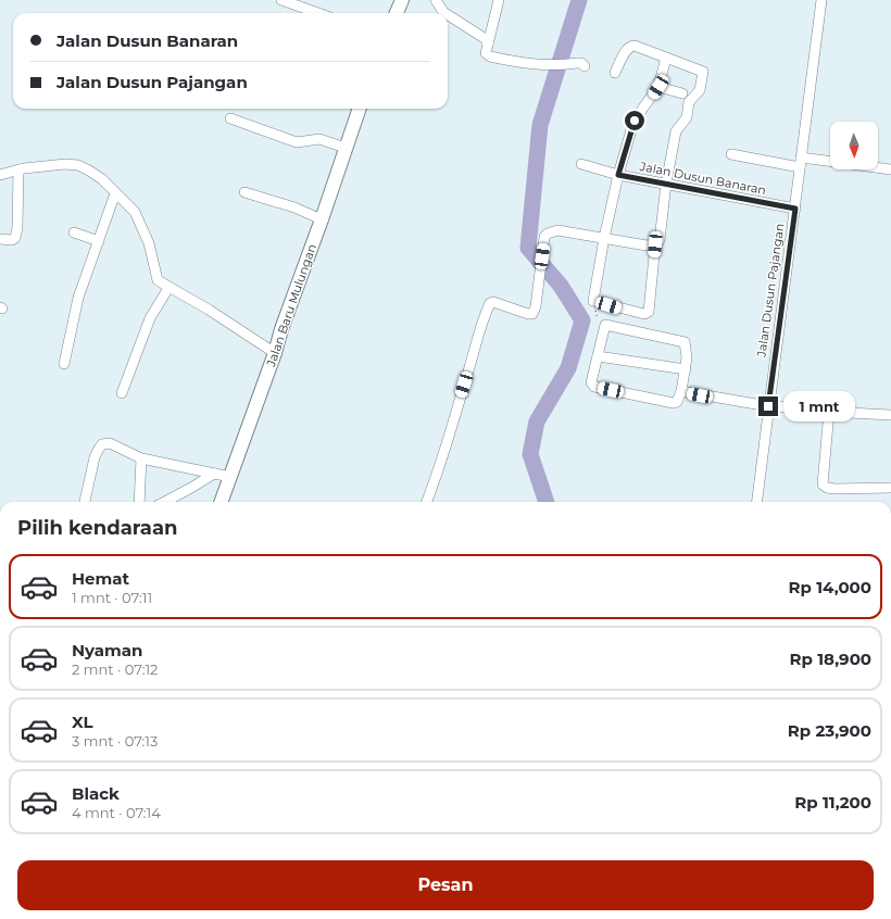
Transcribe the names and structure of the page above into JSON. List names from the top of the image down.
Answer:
{
  "streets": {
    "main road": ["Jalan Baru Mulungan"],
    "street": ["Jalan Dusun Banaran", "Jalan Dusun Pajangan"]
  },
  "crossings": [
    ["Jalan Dusun Banaran", "Jalan Dusun Pajangan"]
  ],
  "north": "bottom",
  "page": {
    "banner": ["Jalan Dusun Banaran", "Jalan Dusun Pajangan"],
    "bubble": "1 mnt",
    "heading": "Pilih kendaraan",
    "list": [
      {
        "name": "Hemat",
        "note": "1 mnt · 07:11",
        "value": "Rp 14,000"
      },
      {
        "name": "Nyaman",
        "note": "2 mnt · 07:12",
        "value": "Rp 18,900"
      },
      {
        "name": "XL",
        "note": "3 mnt · 07:13",
        "value": "Rp 23,900"
      },
      {
        "name": "Black",
        "note": "4 mnt · 07:14",
        "value": "Rp 11,200"
      }
    ],
    "buttons": "Pesan"
  }
}
